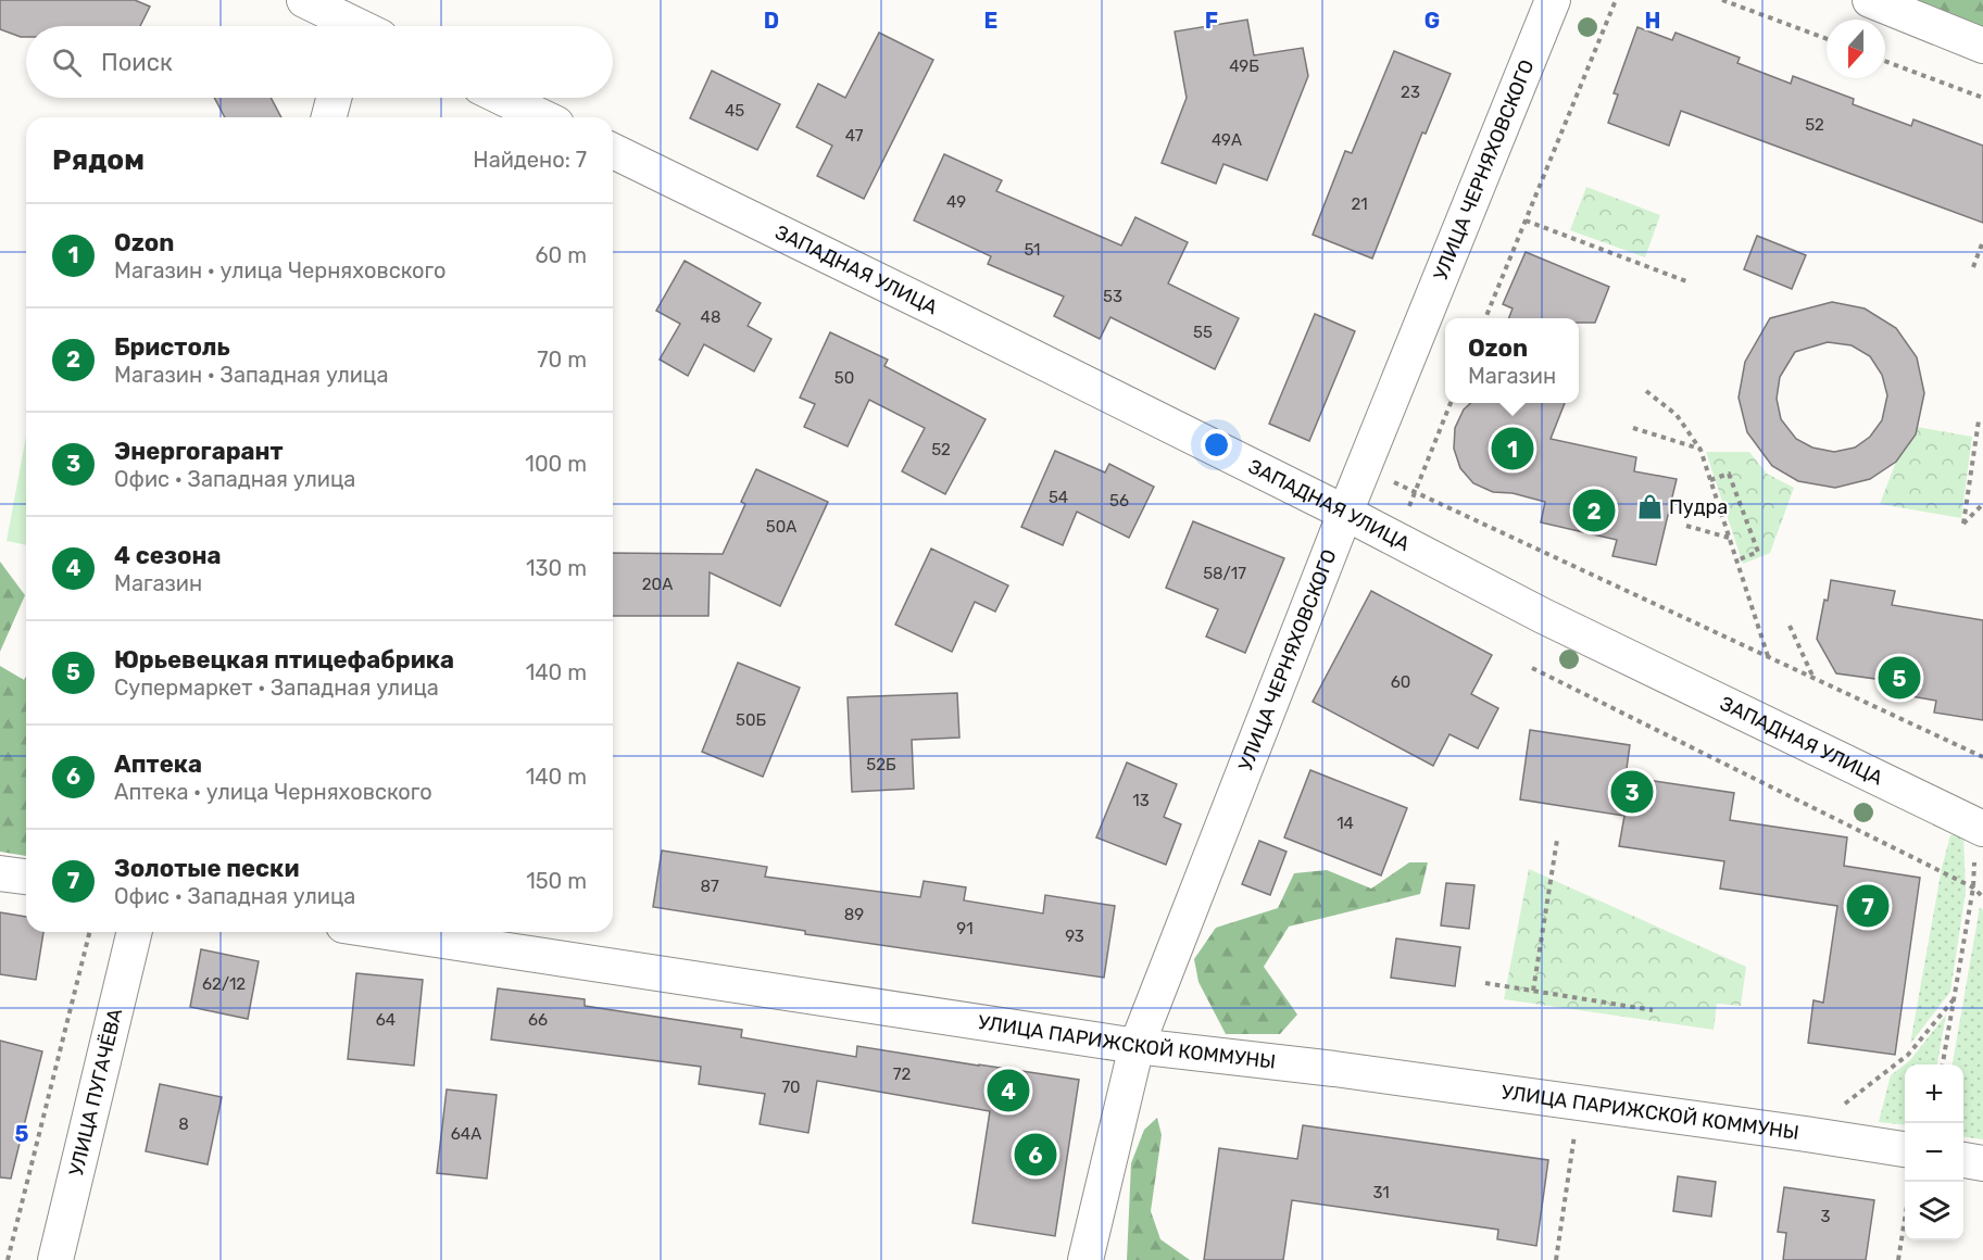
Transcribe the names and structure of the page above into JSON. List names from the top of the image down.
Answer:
{
  "streets": {
    "street": [
      "УЛИЦА ЧЕРНЯХОВСКОГО",
      "ЗАПАДНАЯ УЛИЦА",
      "УЛИЦА ПАРИЖСКОЙ КОММУНЫ",
      "УЛИЦА ПУГАЧЁВА"
    ]
  },
  "crossings": [
    ["УЛИЦА ЧЕРНЯХОВСКОГО", "ЗАПАДНАЯ УЛИЦА"],
    ["УЛИЦА ЧЕРНЯХОВСКОГО", "УЛИЦА ПАРИЖСКОЙ КОММУНЫ"]
  ],
  "places": {
    "shop": ["Пудра"]
  },
  "house_numbers": [
    "49Б",
    "23",
    "45",
    "52",
    "47",
    "49А",
    "49",
    "21",
    "51",
    "53",
    "48",
    "55",
    "50",
    "52",
    "54",
    "56",
    "50А",
    "58/17",
    "20А",
    "60",
    "50Б",
    "52Б",
    "13",
    "14",
    "87",
    "89",
    "91",
    "93",
    "62/12",
    "64",
    "66",
    "72",
    "70",
    "8",
    "64А",
    "31",
    "3"
  ],
  "north": "bottom",
  "page": {
    "search": "Поиск",
    "heading": ["Рядом", "Найдено: 7"],
    "list": [
      {
        "mark": "1",
        "name": "Ozon",
        "note": "Магазин · улица Черняховского",
        "value": "60 m"
      },
      {
        "mark": "2",
        "name": "Бристоль",
        "note": "Магазин · Западная улица",
        "value": "70 m"
      },
      {
        "mark": "3",
        "name": "Энергогарант",
        "note": "Офис · Западная улица",
        "value": "100 m"
      },
      {
        "mark": "4",
        "name": "4 сезона",
        "note": "Магазин",
        "value": "130 m"
      },
      {
        "mark": "5",
        "name": "Юрьевецкая птицефабрика",
        "note": "Супермаркет · Западная улица",
        "value": "140 m"
      },
      {
        "mark": "6",
        "name": "Аптека",
        "note": "Аптека · улица Черняховского",
        "value": "140 m"
      },
      {
        "mark": "7",
        "name": "Золотые пески",
        "note": "Офис · Западная улица",
        "value": "150 m"
      }
    ],
    "popup": ["Ozon", "Магазин"],
    "pins": [
      "1",
      "2",
      "5",
      "3",
      "7",
      "4",
      "6"
    ],
    "map_buttons": ["+", "−"]
  },
  "grid": {
    "columns": [
      "D",
      "E",
      "F",
      "G",
      "H"
    ],
    "rows": ["5"]
  }
}
